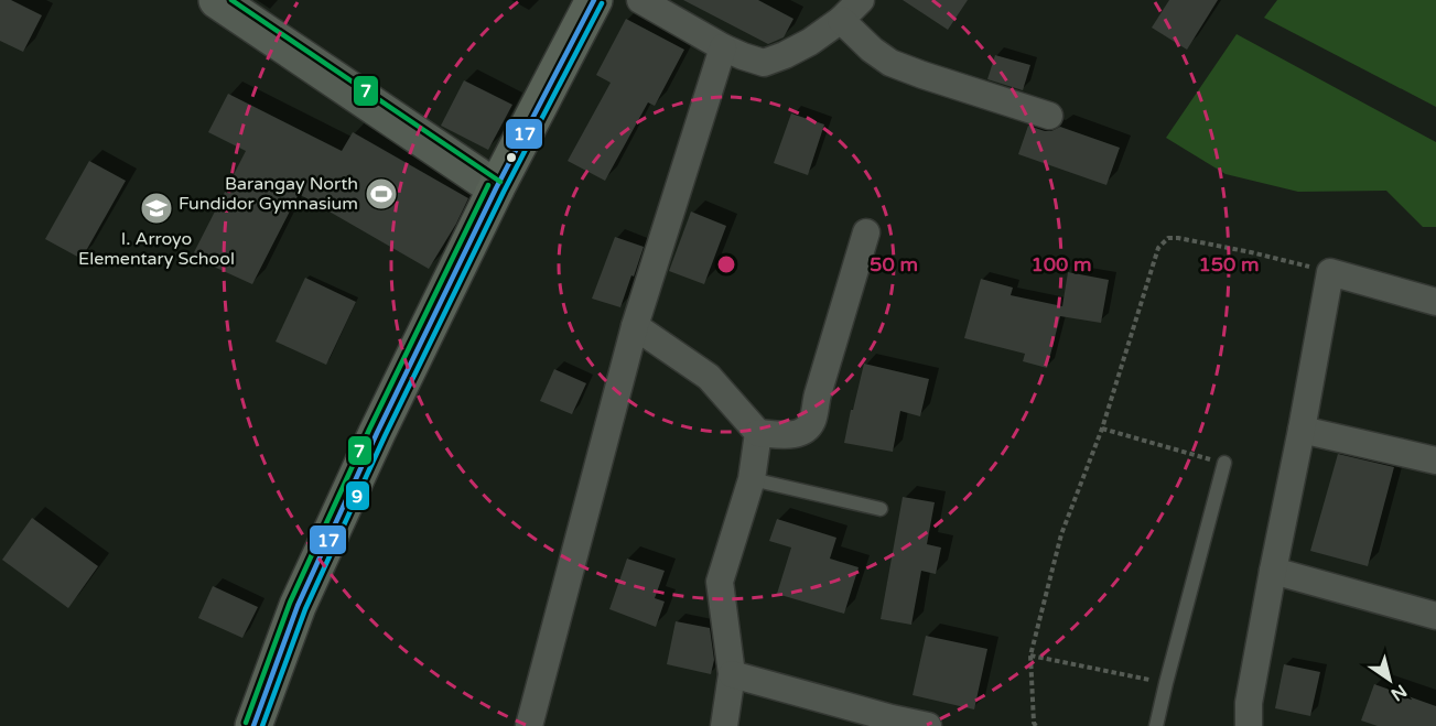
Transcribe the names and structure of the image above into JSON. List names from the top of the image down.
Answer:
{
  "places": {
    "sports": ["Barangay North Fundidor Gymnasium"],
    "school or university": ["I. Arroyo Elementary School"]
  },
  "lines": ["transit line 17", "transit line 7", "transit line 9"],
  "north": "bottom right",
  "rings": ["50 m", "100 m", "150 m"]
}
